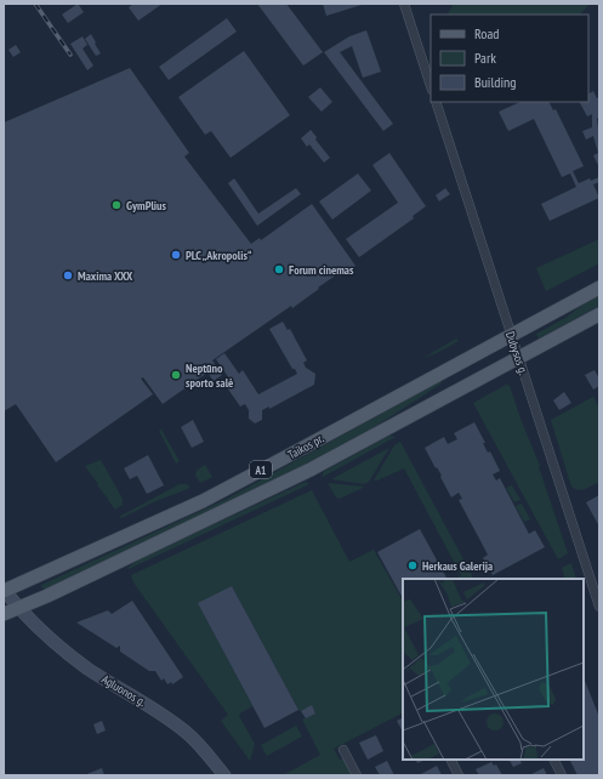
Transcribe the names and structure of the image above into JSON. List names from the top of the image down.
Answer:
{
  "streets": {
    "main road": ["Taikos pr.", "A1", "Agluonos g."],
    "street": ["Dubysos g."]
  },
  "crossings": [
    ["Dubysos g.", "Taikos pr."],
    ["Taikos pr.", "Agluonos g."]
  ],
  "places": [
    "GymPlius",
    "PLC „Akropolis“",
    "Forum cinemas",
    "Maxima XXX",
    "Neptūno sporto salė",
    "Herkaus Galerija"
  ],
  "legend": ["Road", "Park", "Building"]
}
